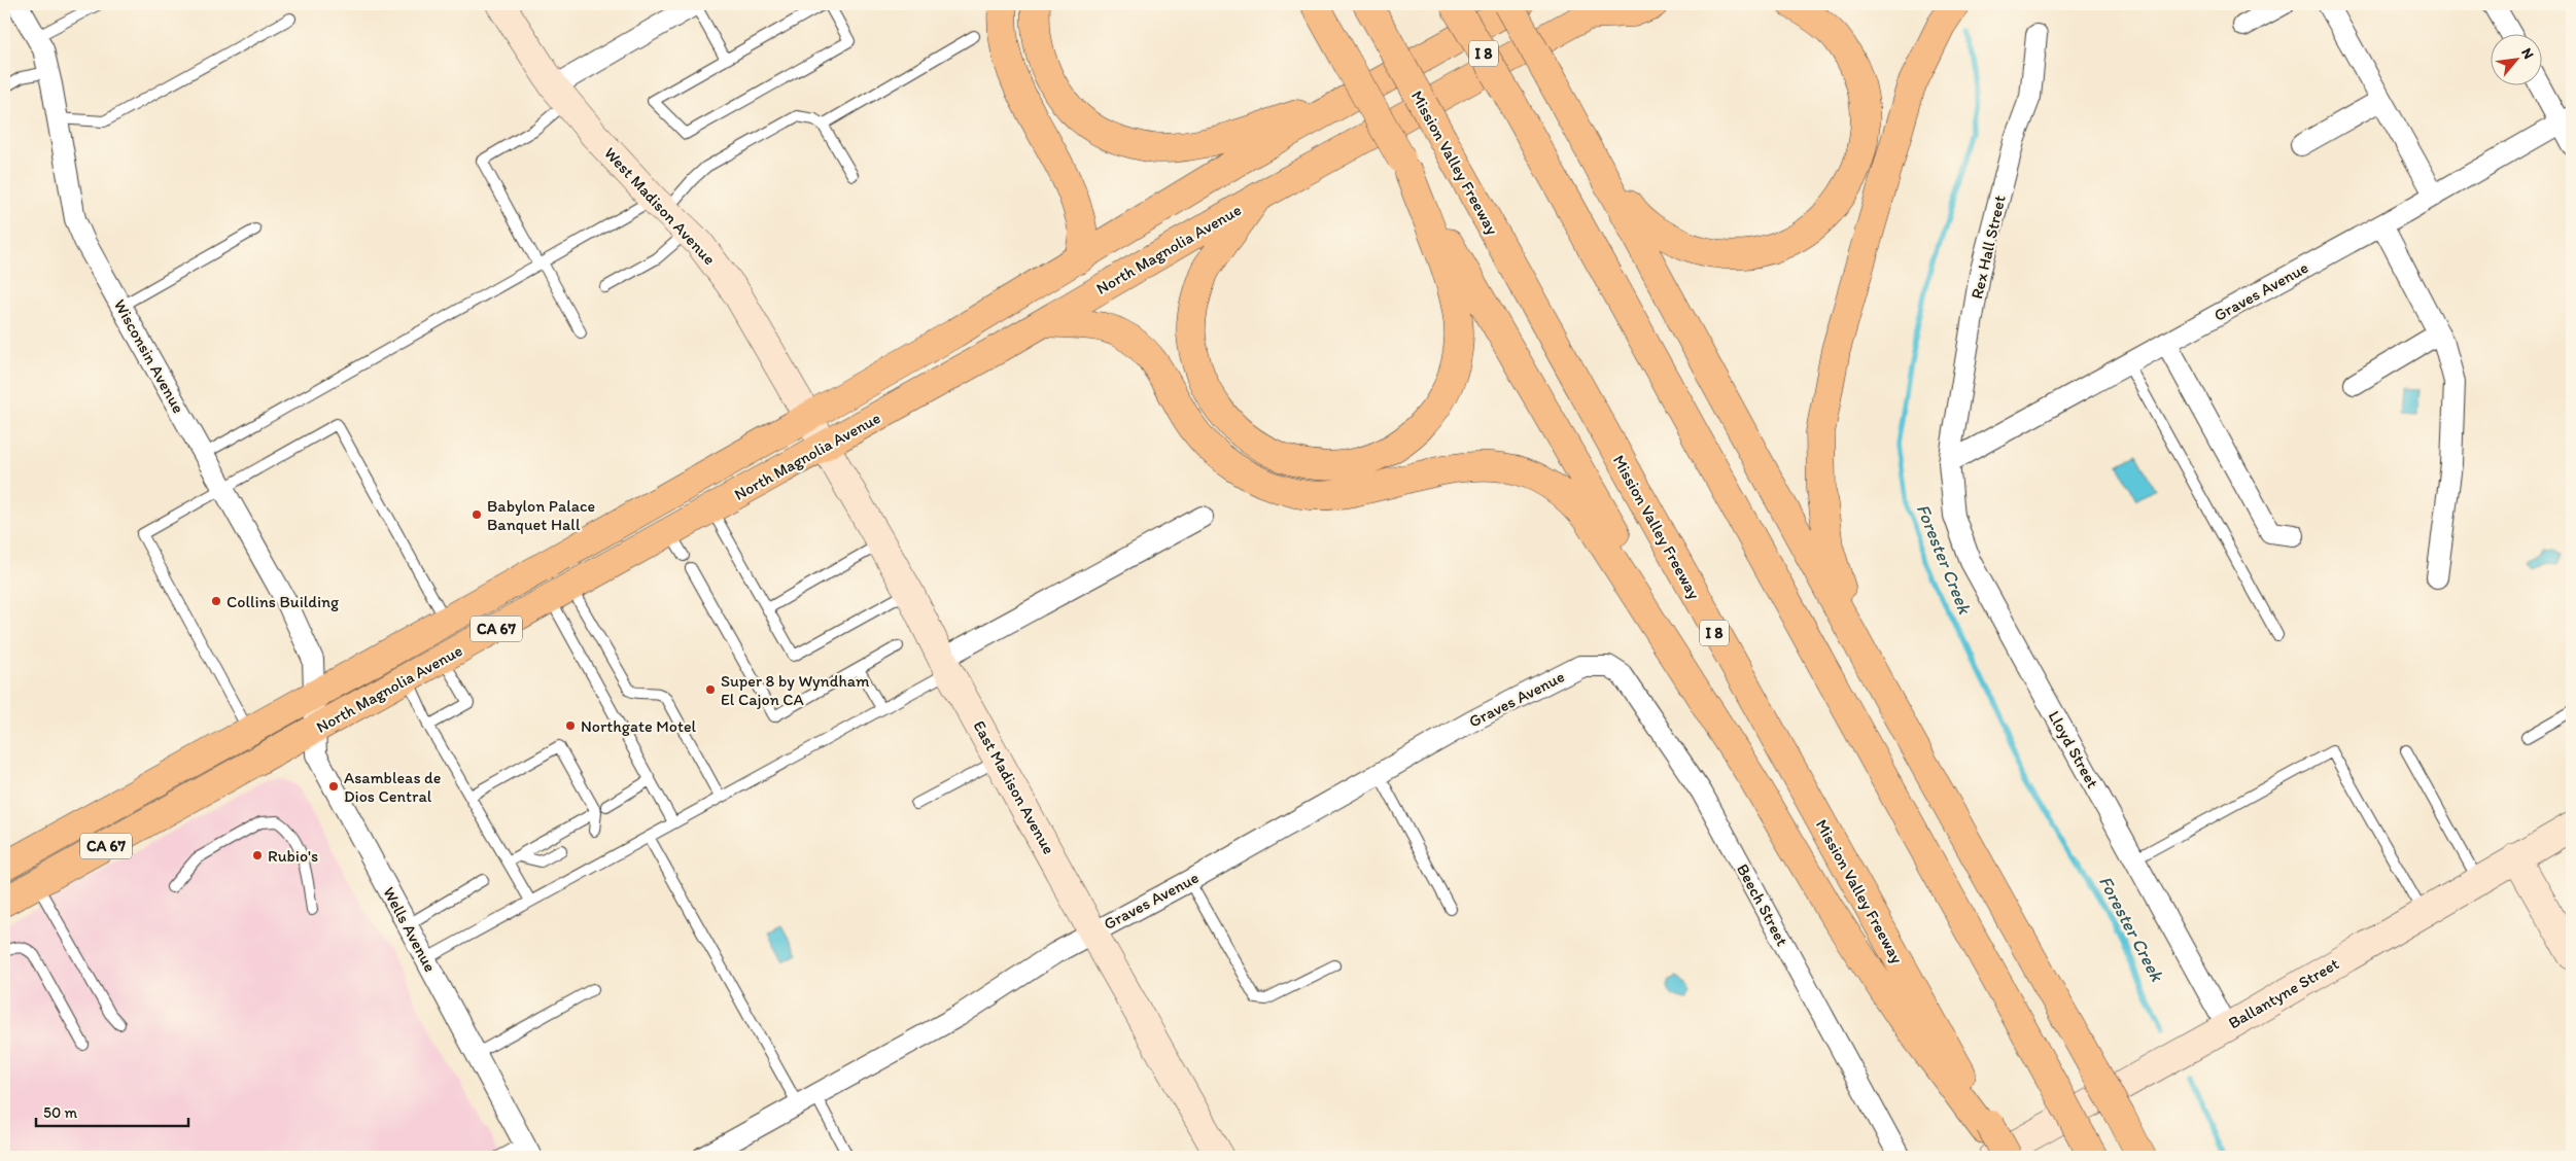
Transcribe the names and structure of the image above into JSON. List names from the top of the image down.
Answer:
{
  "streets": {
    "main road": [
      "I 8",
      "Mission Valley Freeway",
      "North Magnolia Avenue",
      "CA 67"
    ],
    "street": [
      "West Madison Avenue",
      "Rex Hall Street",
      "Graves Avenue",
      "Wisconsin Avenue",
      "Lloyd Street",
      "East Madison Avenue",
      "Beech Street",
      "Wells Avenue",
      "Ballantyne Street"
    ]
  },
  "crossings": [
    ["West Madison Avenue", "North Magnolia Avenue"],
    ["West Madison Avenue", "East Madison Avenue"],
    ["Rex Hall Street", "Graves Avenue"],
    ["Rex Hall Street", "Lloyd Street"],
    ["North Magnolia Avenue", "Wisconsin Avenue"],
    ["North Magnolia Avenue", "East Madison Avenue"],
    ["North Magnolia Avenue", "Wells Avenue"],
    ["Graves Avenue", "Lloyd Street"],
    ["Graves Avenue", "East Madison Avenue"],
    ["Graves Avenue", "Beech Street"],
    ["Wisconsin Avenue", "Wells Avenue"],
    ["Lloyd Street", "Ballantyne Street"]
  ],
  "water": ["Forester Creek"],
  "places": [
    "Babylon Palace Banquet Hall",
    "Collins Building",
    "Super 8 by Wyndham El Cajon CA",
    "Northgate Motel",
    "Asambleas de Dios Central",
    "Rubio's"
  ],
  "scale_bar": "50 m",
  "north": "top right"
}
